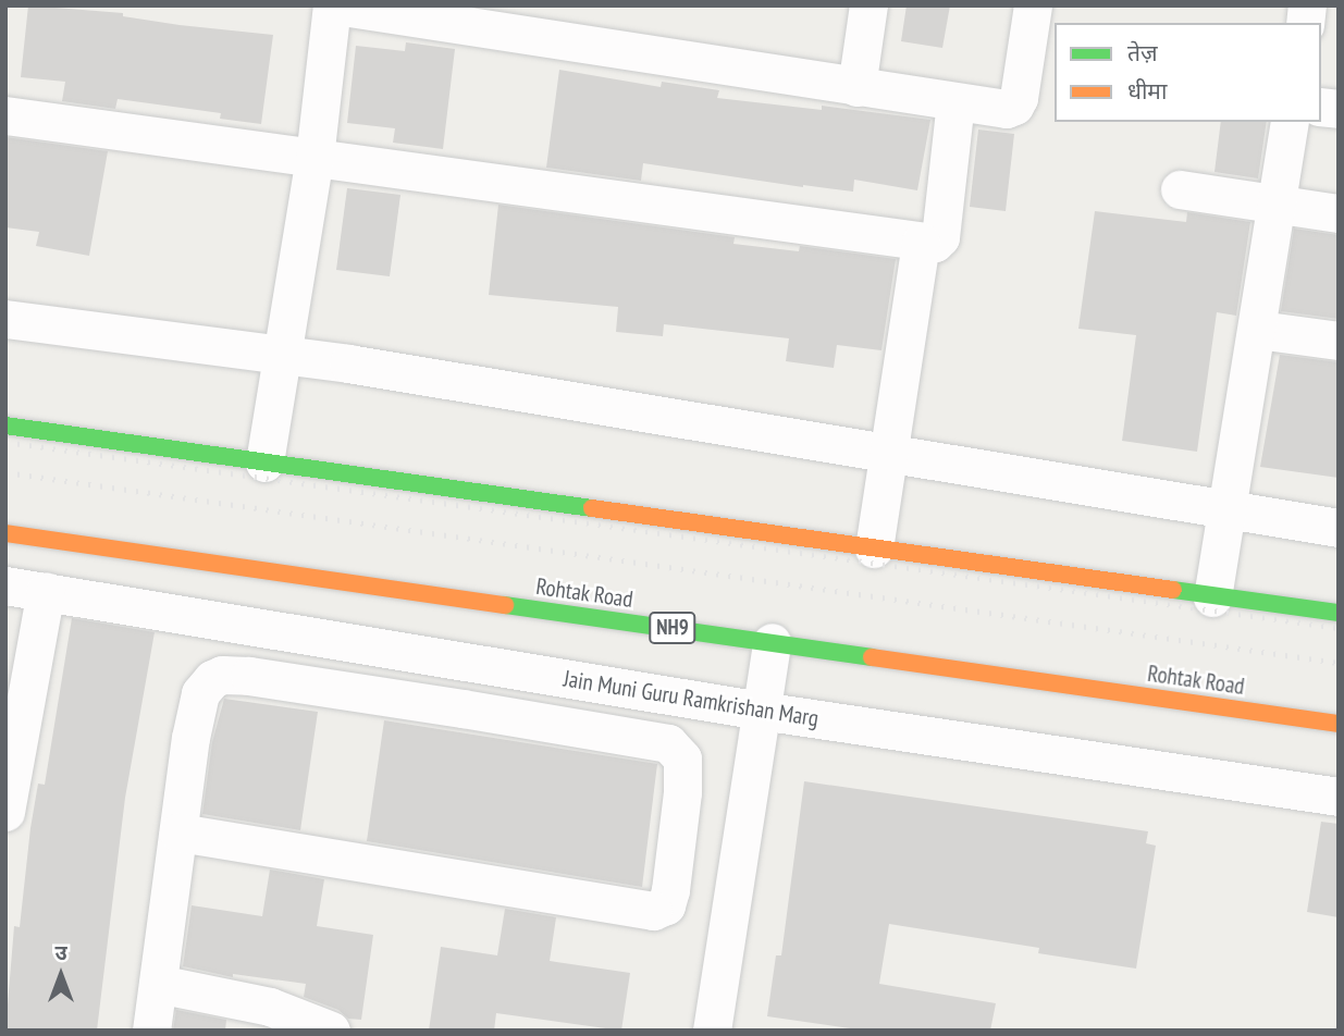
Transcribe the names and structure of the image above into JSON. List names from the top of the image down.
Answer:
{
  "streets": {
    "main road": ["Rohtak Road", "NH9"],
    "street": ["Jain Muni Guru Ramkrishan Marg"]
  },
  "legend": ["तेज़", "धीमा"],
  "north": "top"
}
